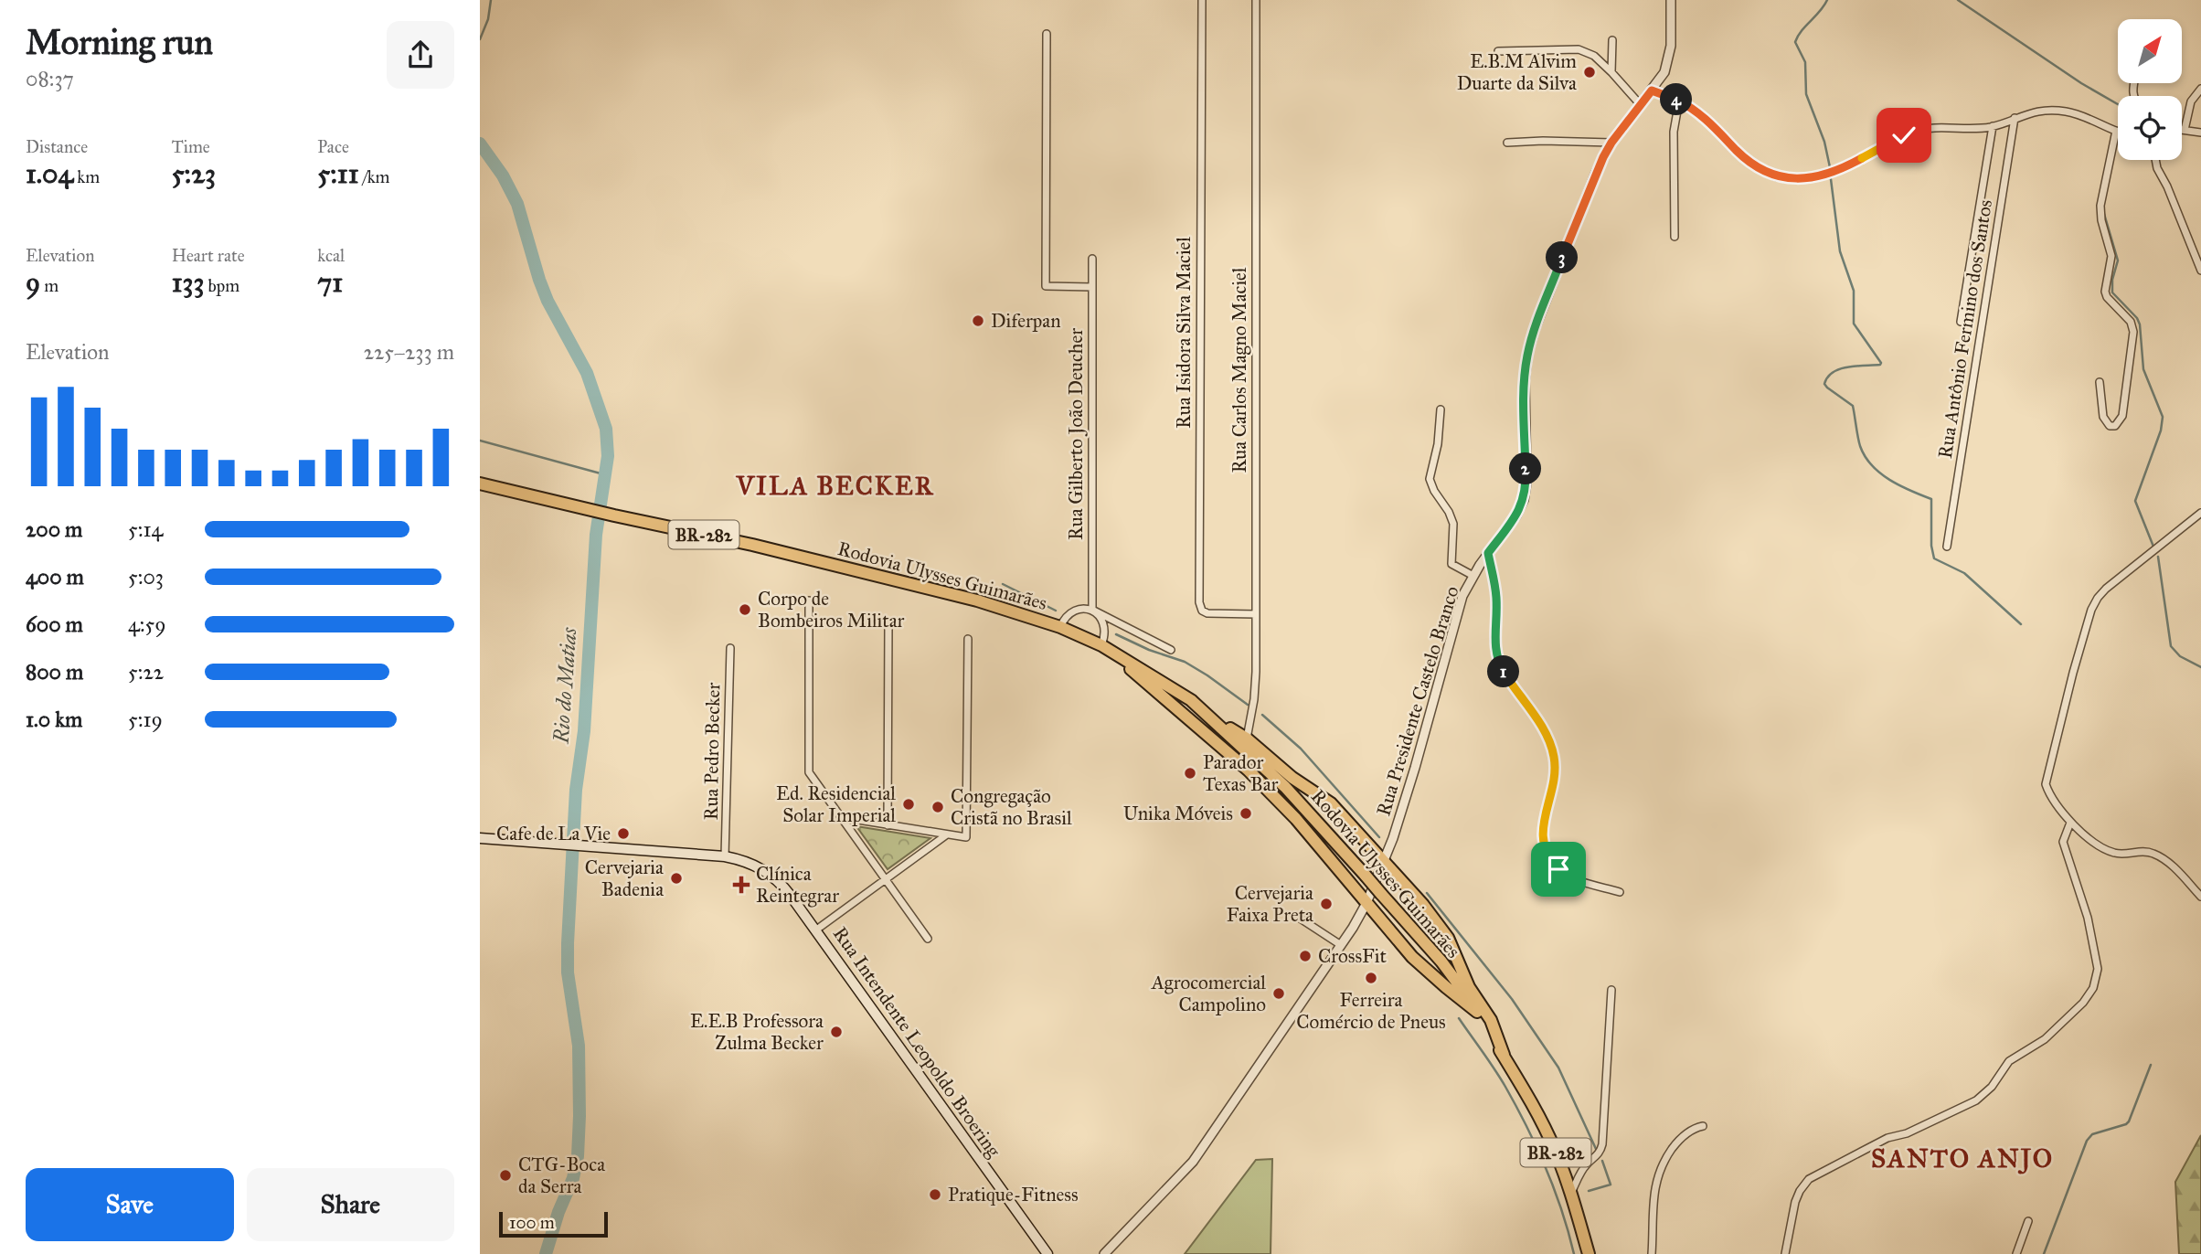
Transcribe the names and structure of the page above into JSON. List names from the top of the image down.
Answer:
{
  "streets": {
    "highway": ["BR-282", "Rodovia Ulysses Guimarães"],
    "main road": ["Rua Intendente Leopoldo Broering"],
    "street": [
      "Rua Antônio Fermino dos Santos",
      "Rua Isidora Silva Maciel",
      "Rua Carlos Magno Maciel",
      "Rua Gilberto João Deucher",
      "Rua Presidente Castelo Branco",
      "Rua Pedro Becker"
    ]
  },
  "crossings": [
    ["Rua Isidora Silva Maciel", "Rua Carlos Magno Maciel"],
    ["Rua Pedro Becker", "Rua Intendente Leopoldo Broering"]
  ],
  "districts": ["VILA BECKER", "SANTO ANJO"],
  "water": ["Rio do Matias"],
  "places": {
    "other": [
      "E.B.M Alvim Duarte da Silva",
      "Diferpan",
      "Corpo de Bombeiros Militar",
      "Parador Texas Bar",
      "Ed. Residencial Solar Imperial",
      "Congregação Cristã no Brasil",
      "Unika Móveis",
      "Cafe de La Vie",
      "Cervejaria Badenia",
      "Cervejaria Faixa Preta",
      "CrossFit",
      "Ferreira Comércio de Pneus",
      "Agrocomercial Campolino",
      "E.E.B Professora Zulma Becker",
      "CTG-Boca da Serra",
      "Pratique-Fitness"
    ],
    "health": ["Clínica Reintegrar"]
  },
  "scale_bar": "100 m",
  "north": "top right",
  "page": {
    "heading": ["Morning run", "08:37"],
    "pins": [
      "4",
      "3",
      "2",
      "1"
    ],
    "stats": [
      ["Distance", "1.04 km"],
      ["Time", "5:23"],
      ["Pace", "5:11 /km"],
      ["Elevation", "9 m"],
      ["Heart rate", "133 bpm"],
      ["kcal", "71"]
    ],
    "chart": ["Elevation", "225–233 m"],
    "list": [
      {
        "name": "200 m",
        "note": "5:14"
      },
      {
        "name": "400 m",
        "note": "5:03"
      },
      {
        "name": "600 m",
        "note": "4:59"
      },
      {
        "name": "800 m",
        "note": "5:22"
      },
      {
        "name": "1.0 km",
        "note": "5:19"
      }
    ],
    "buttons": ["Save", "Share"],
    "scale": "100 m"
  }
}
